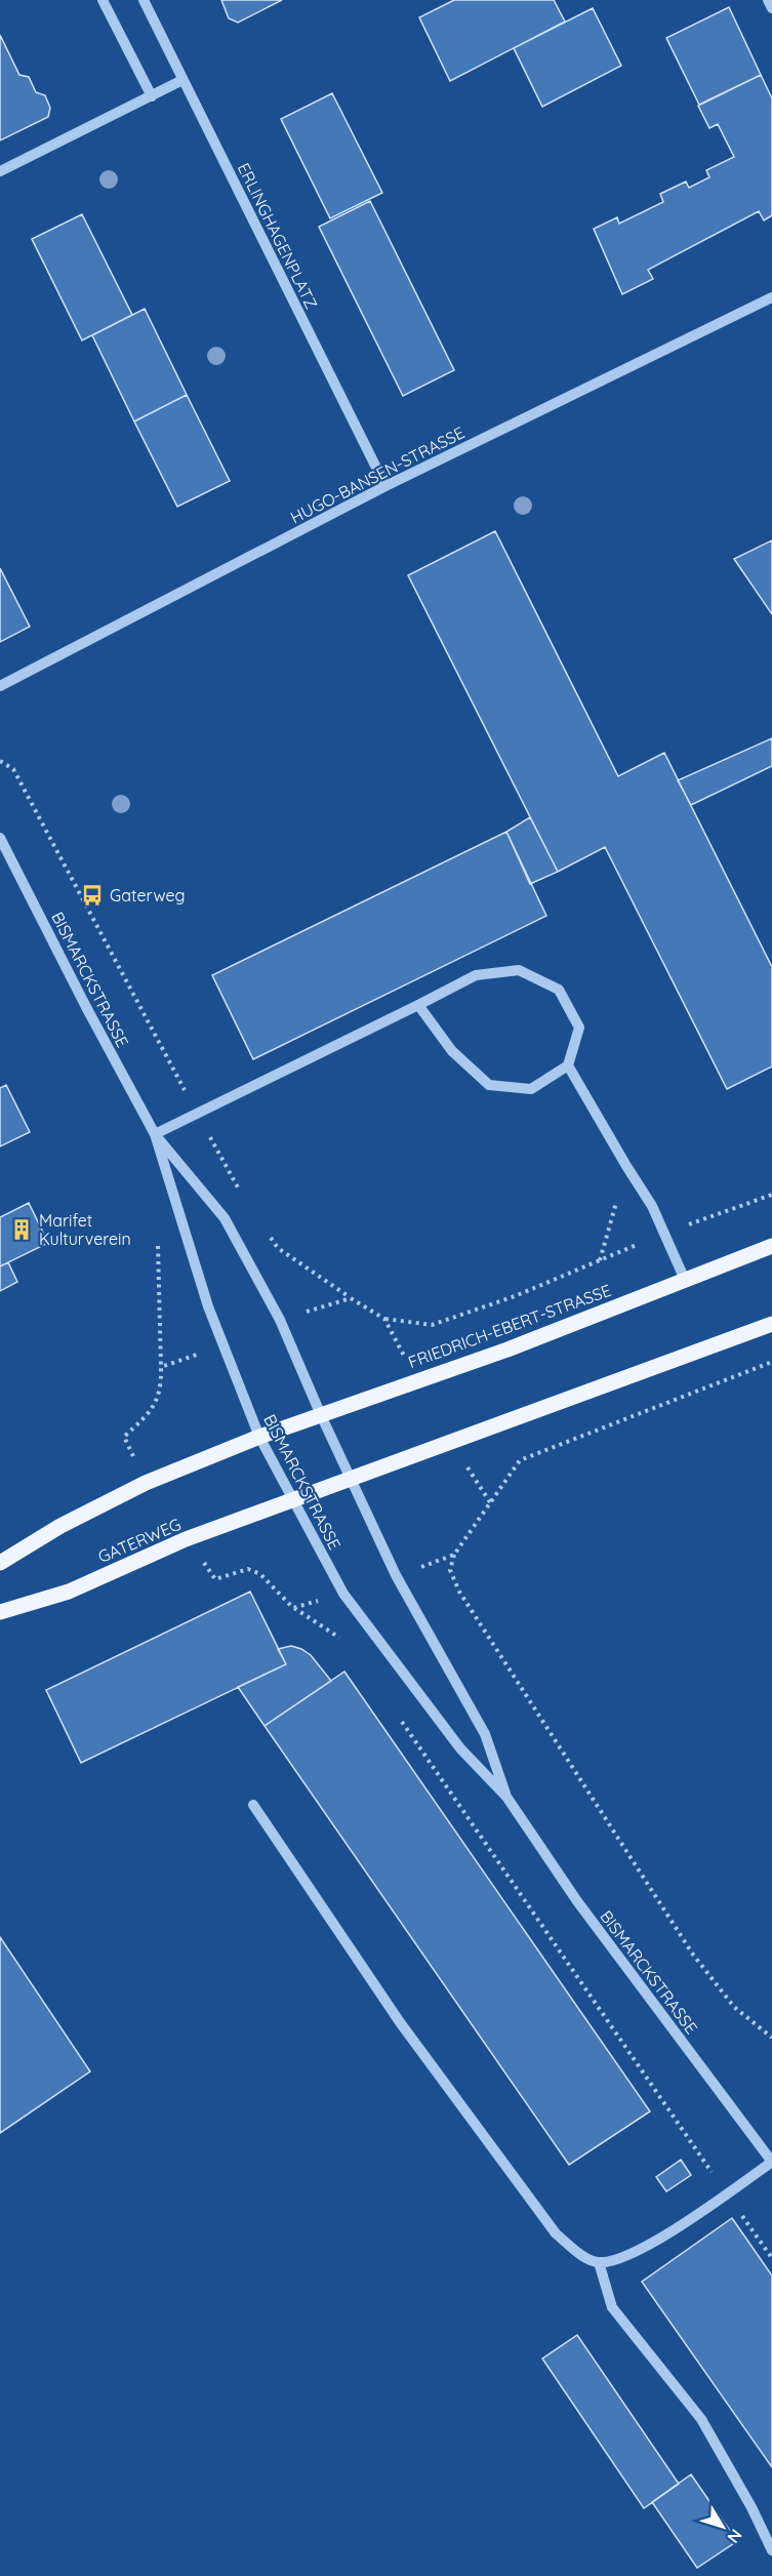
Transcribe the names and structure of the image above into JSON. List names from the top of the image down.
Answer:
{
  "streets": {
    "main road": ["FRIEDRICH-EBERT-STRASSE", "GATERWEG"],
    "street": ["ERLINGHAGENPLATZ", "HUGO-BANSEN-STRASSE", "BISMARCKSTRASSE"]
  },
  "crossings": [
    ["ERLINGHAGENPLATZ", "HUGO-BANSEN-STRASSE"],
    ["BISMARCKSTRASSE", "FRIEDRICH-EBERT-STRASSE"],
    ["BISMARCKSTRASSE", "GATERWEG"]
  ],
  "places": {
    "bus stop": ["Gaterweg"],
    "building": ["Marifet Kulturverein"]
  },
  "north": "bottom right"
}
